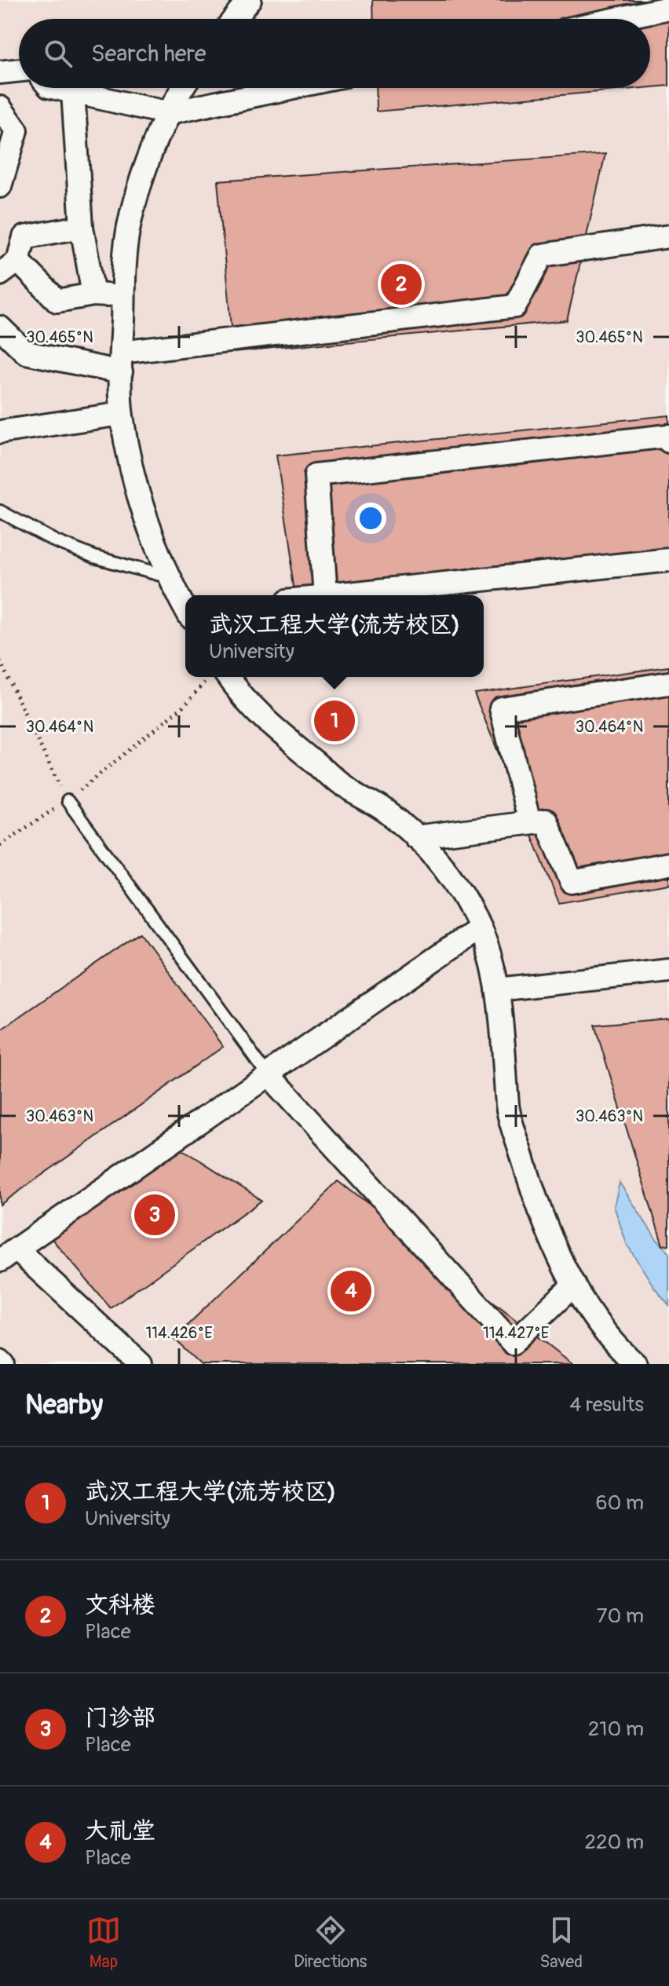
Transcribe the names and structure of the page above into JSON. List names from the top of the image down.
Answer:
{
  "page": {
    "search": "Search here",
    "pins": [
      "2",
      "1",
      "3",
      "4"
    ],
    "popup": ["武汉工程大学(流芳校区)", "University"],
    "heading": ["Nearby", "4 results"],
    "list": [
      {
        "mark": "1",
        "name": "武汉工程大学(流芳校区)",
        "note": "University",
        "value": "60 m"
      },
      {
        "mark": "2",
        "name": "文科楼",
        "note": "Place",
        "value": "70 m"
      },
      {
        "mark": "3",
        "name": "门诊部",
        "note": "Place",
        "value": "210 m"
      },
      {
        "mark": "4",
        "name": "大礼堂",
        "note": "Place",
        "value": "220 m"
      }
    ],
    "nav": ["Map", "Directions", "Saved"]
  },
  "coordinates": [
    "30.465°N",
    "30.464°N",
    "30.463°N",
    "114.426°E",
    "114.427°E"
  ]
}
